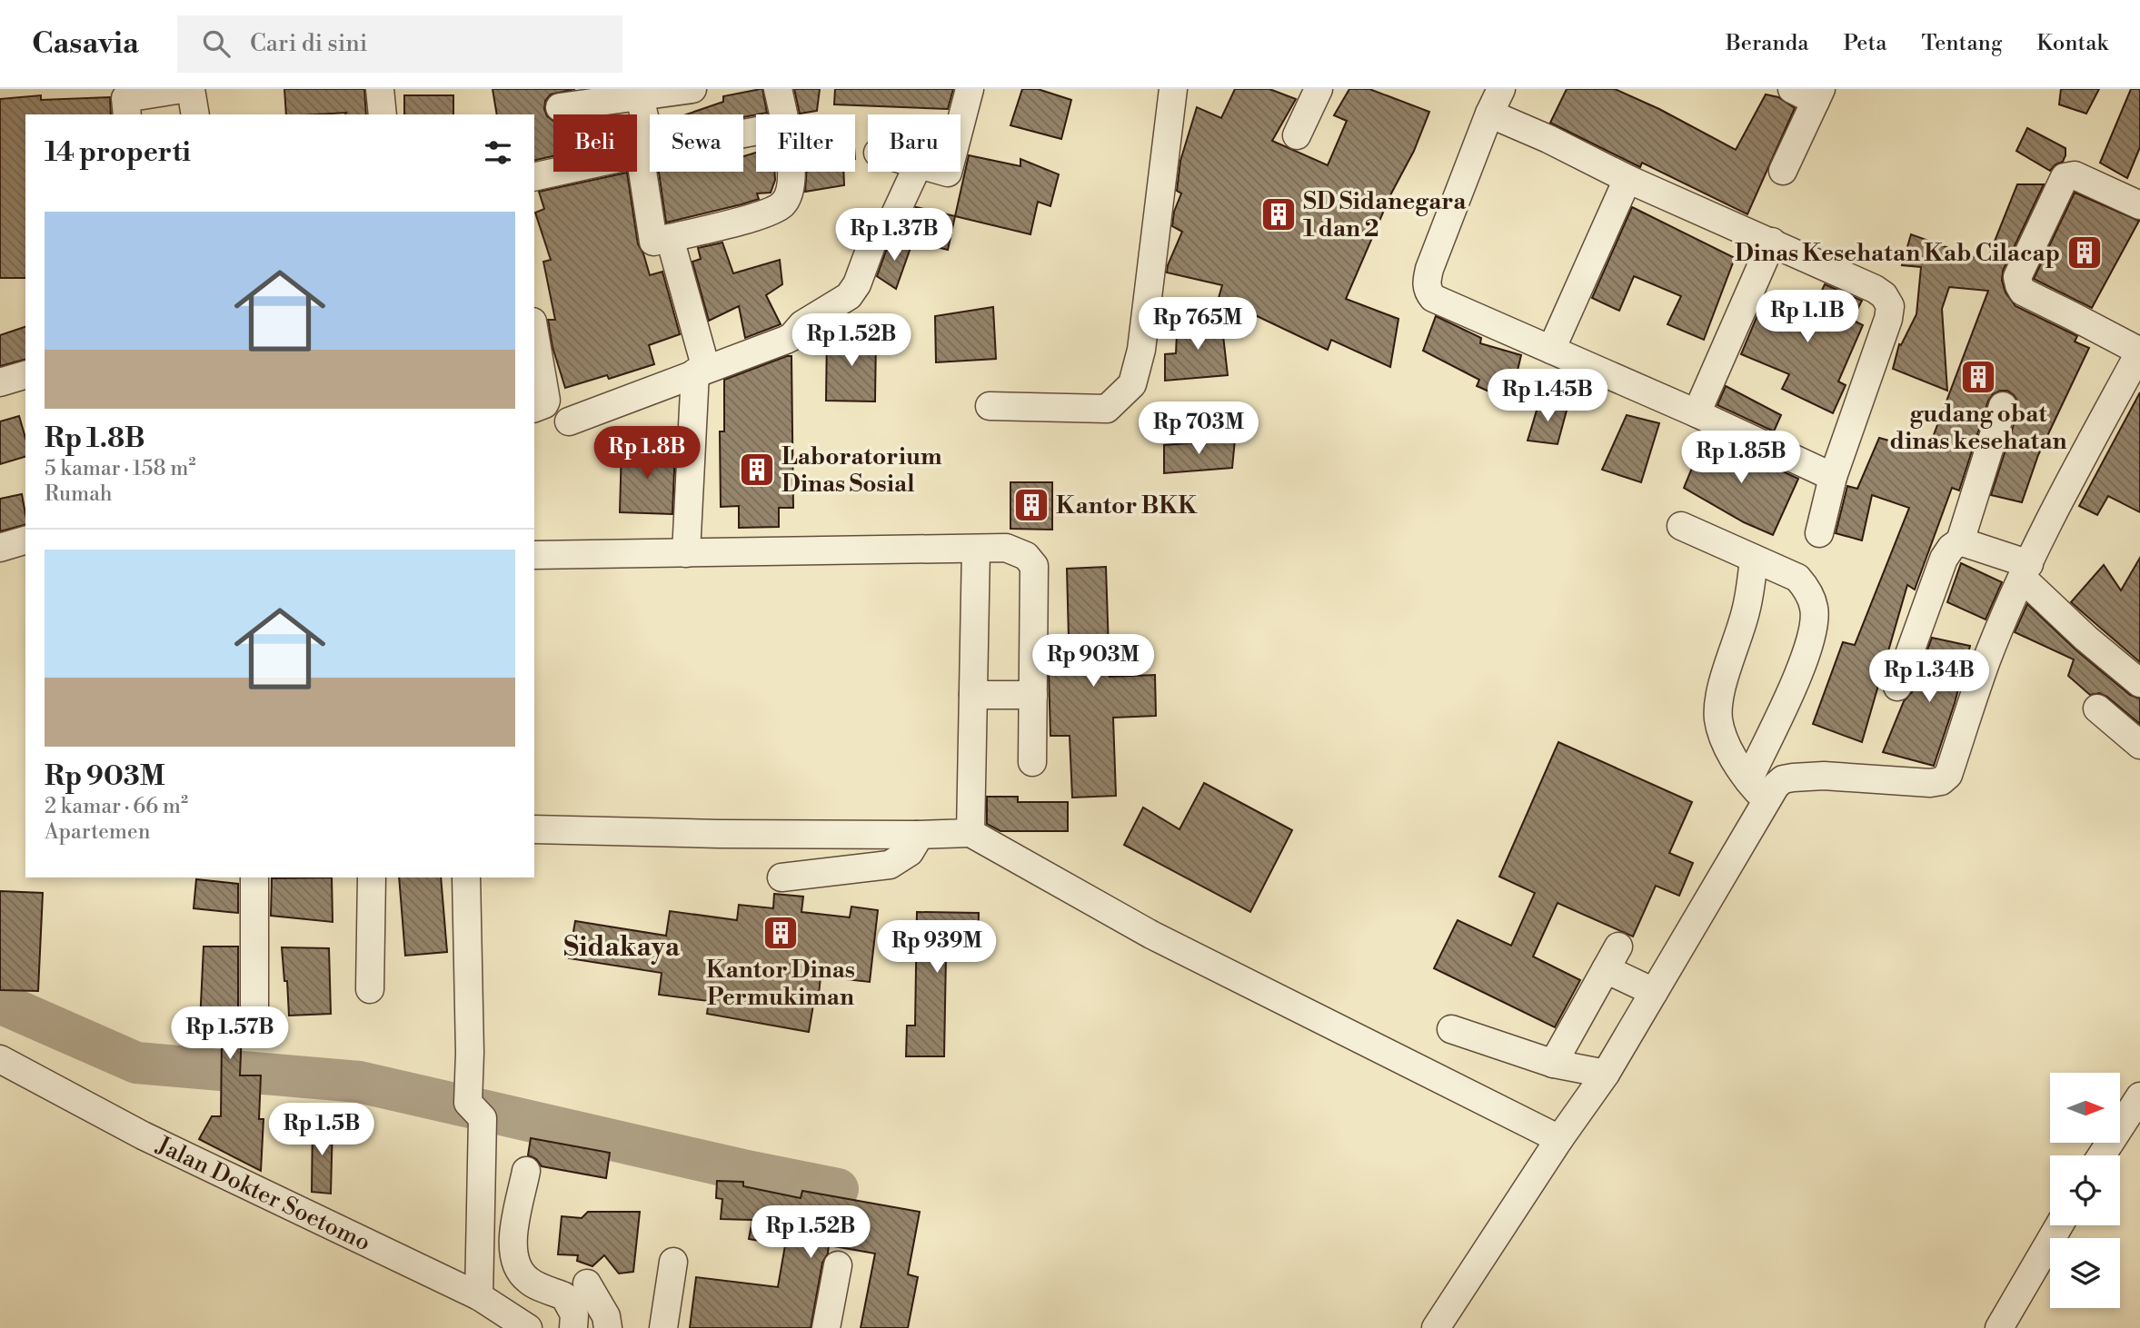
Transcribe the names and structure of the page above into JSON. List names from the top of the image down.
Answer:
{
  "streets": {
    "street": ["Jalan Dokter Soetomo"]
  },
  "districts": ["Sidakaya"],
  "places": {
    "building": [
      "SD Sidanegara 1 dan 2",
      "Dinas Kesehatan Kab Cilacap",
      "gudang obat dinas kesehatan",
      "Laboratorium Dinas Sosial",
      "Kantor BKK",
      "Kantor Dinas Permukiman"
    ]
  },
  "north": "right",
  "page": {
    "header": "Casavia",
    "search": "Cari di sini",
    "nav": [
      "Beranda",
      "Peta",
      "Tentang",
      "Kontak"
    ],
    "chip": [
      "Beli",
      "Sewa",
      "Filter",
      "Baru"
    ],
    "heading": "14 properti",
    "list": [
      {
        "name": "Rp 1.8B",
        "note": "5 kamar · 158 m² · Rumah"
      },
      {
        "name": "Rp 903M",
        "note": "2 kamar · 66 m² · Apartemen"
      }
    ],
    "price": [
      "Rp 1.37B",
      "Rp 1.1B",
      "Rp 765M",
      "Rp 1.52B",
      "Rp 1.45B",
      "Rp 703M",
      "Rp 1.8B",
      "Rp 1.85B",
      "Rp 903M",
      "Rp 1.34B",
      "Rp 939M",
      "Rp 1.57B",
      "Rp 1.5B",
      "Rp 1.52B"
    ]
  }
}
